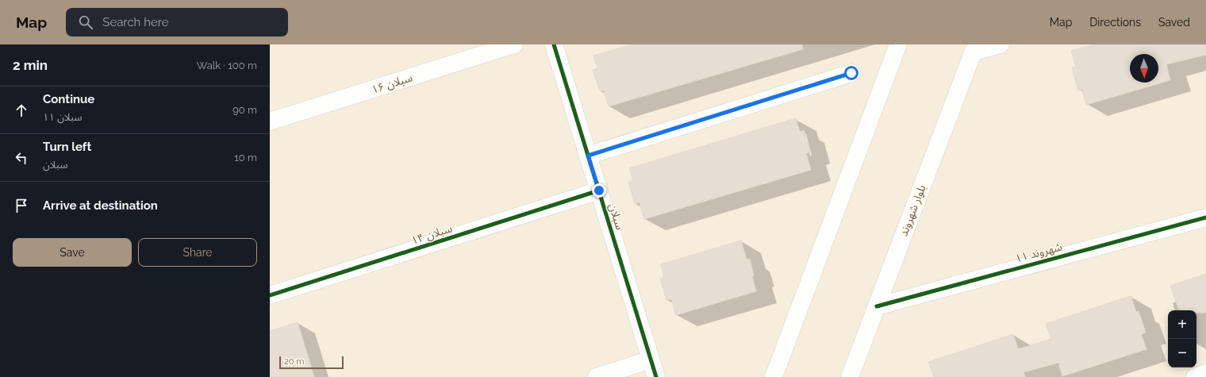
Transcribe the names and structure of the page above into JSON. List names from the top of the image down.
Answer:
{
  "streets": {
    "street": [
      "سبلان ۱۶",
      "بلوار شهروند",
      "سبلان",
      "سبلان ۱۴",
      "شهروند ۱۱"
    ]
  },
  "crossings": [
    ["بلوار شهروند", "شهروند ۱۱"],
    ["سبلان", "سبلان ۱۴"]
  ],
  "scale_bar": "20 m",
  "north": "bottom",
  "page": {
    "header": "Map",
    "search": "Search here",
    "nav": ["Map", "Directions", "Saved"],
    "heading": ["2 min", "Walk · 100 m"],
    "list": [
      ["Continue", "سبلان ۱۱", "90 m"],
      ["Turn left", "سبلان", "10 m"],
      "Arrive at destination"
    ],
    "buttons": ["Save", "Share"],
    "map_buttons": ["+", "−"],
    "scale": "20 m"
  }
}
